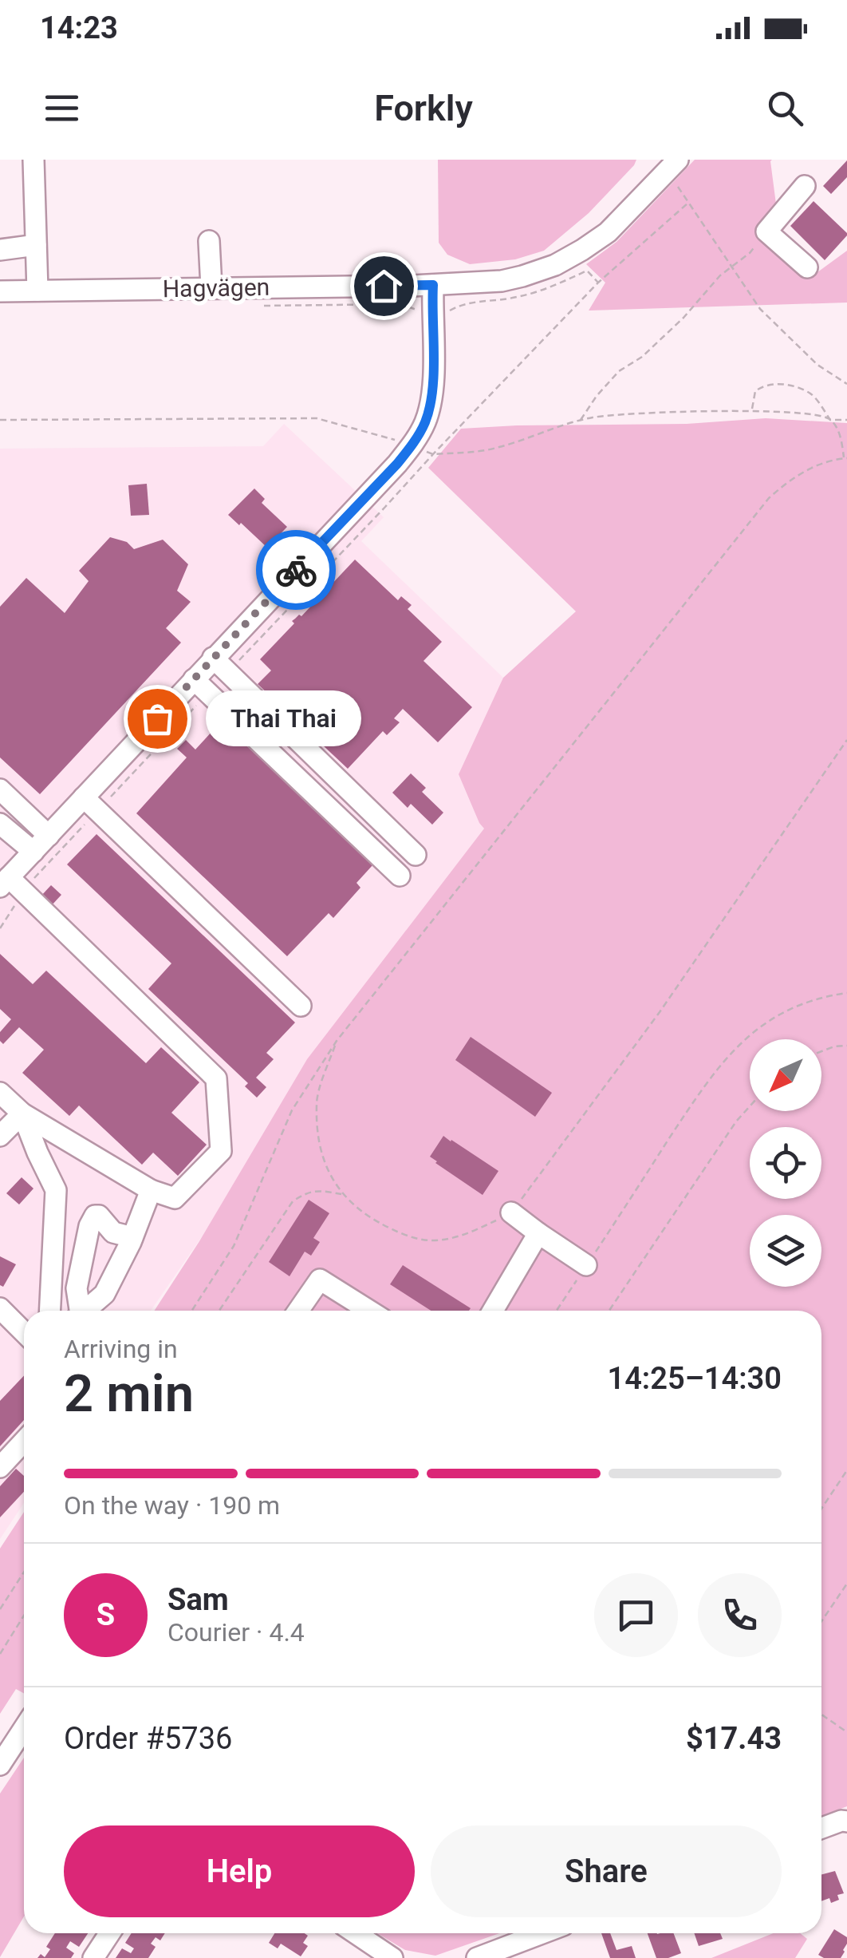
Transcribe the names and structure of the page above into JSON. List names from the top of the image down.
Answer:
{
  "streets": {
    "street": ["Hagvägen"]
  },
  "places": ["Thai Thai"],
  "north": "bottom left",
  "page": {
    "status": "14:23",
    "header": "Forkly",
    "bubble": "Thai Thai",
    "heading": ["2 min", "Arriving in", "14:25–14:30"],
    "panel": [
      "Sam",
      "Courier · 4.4",
      "Order #5736",
      "$17.43"
    ],
    "bar": "On the way · 190 m",
    "round": "S",
    "buttons": ["Help", "Share"]
  }
}
